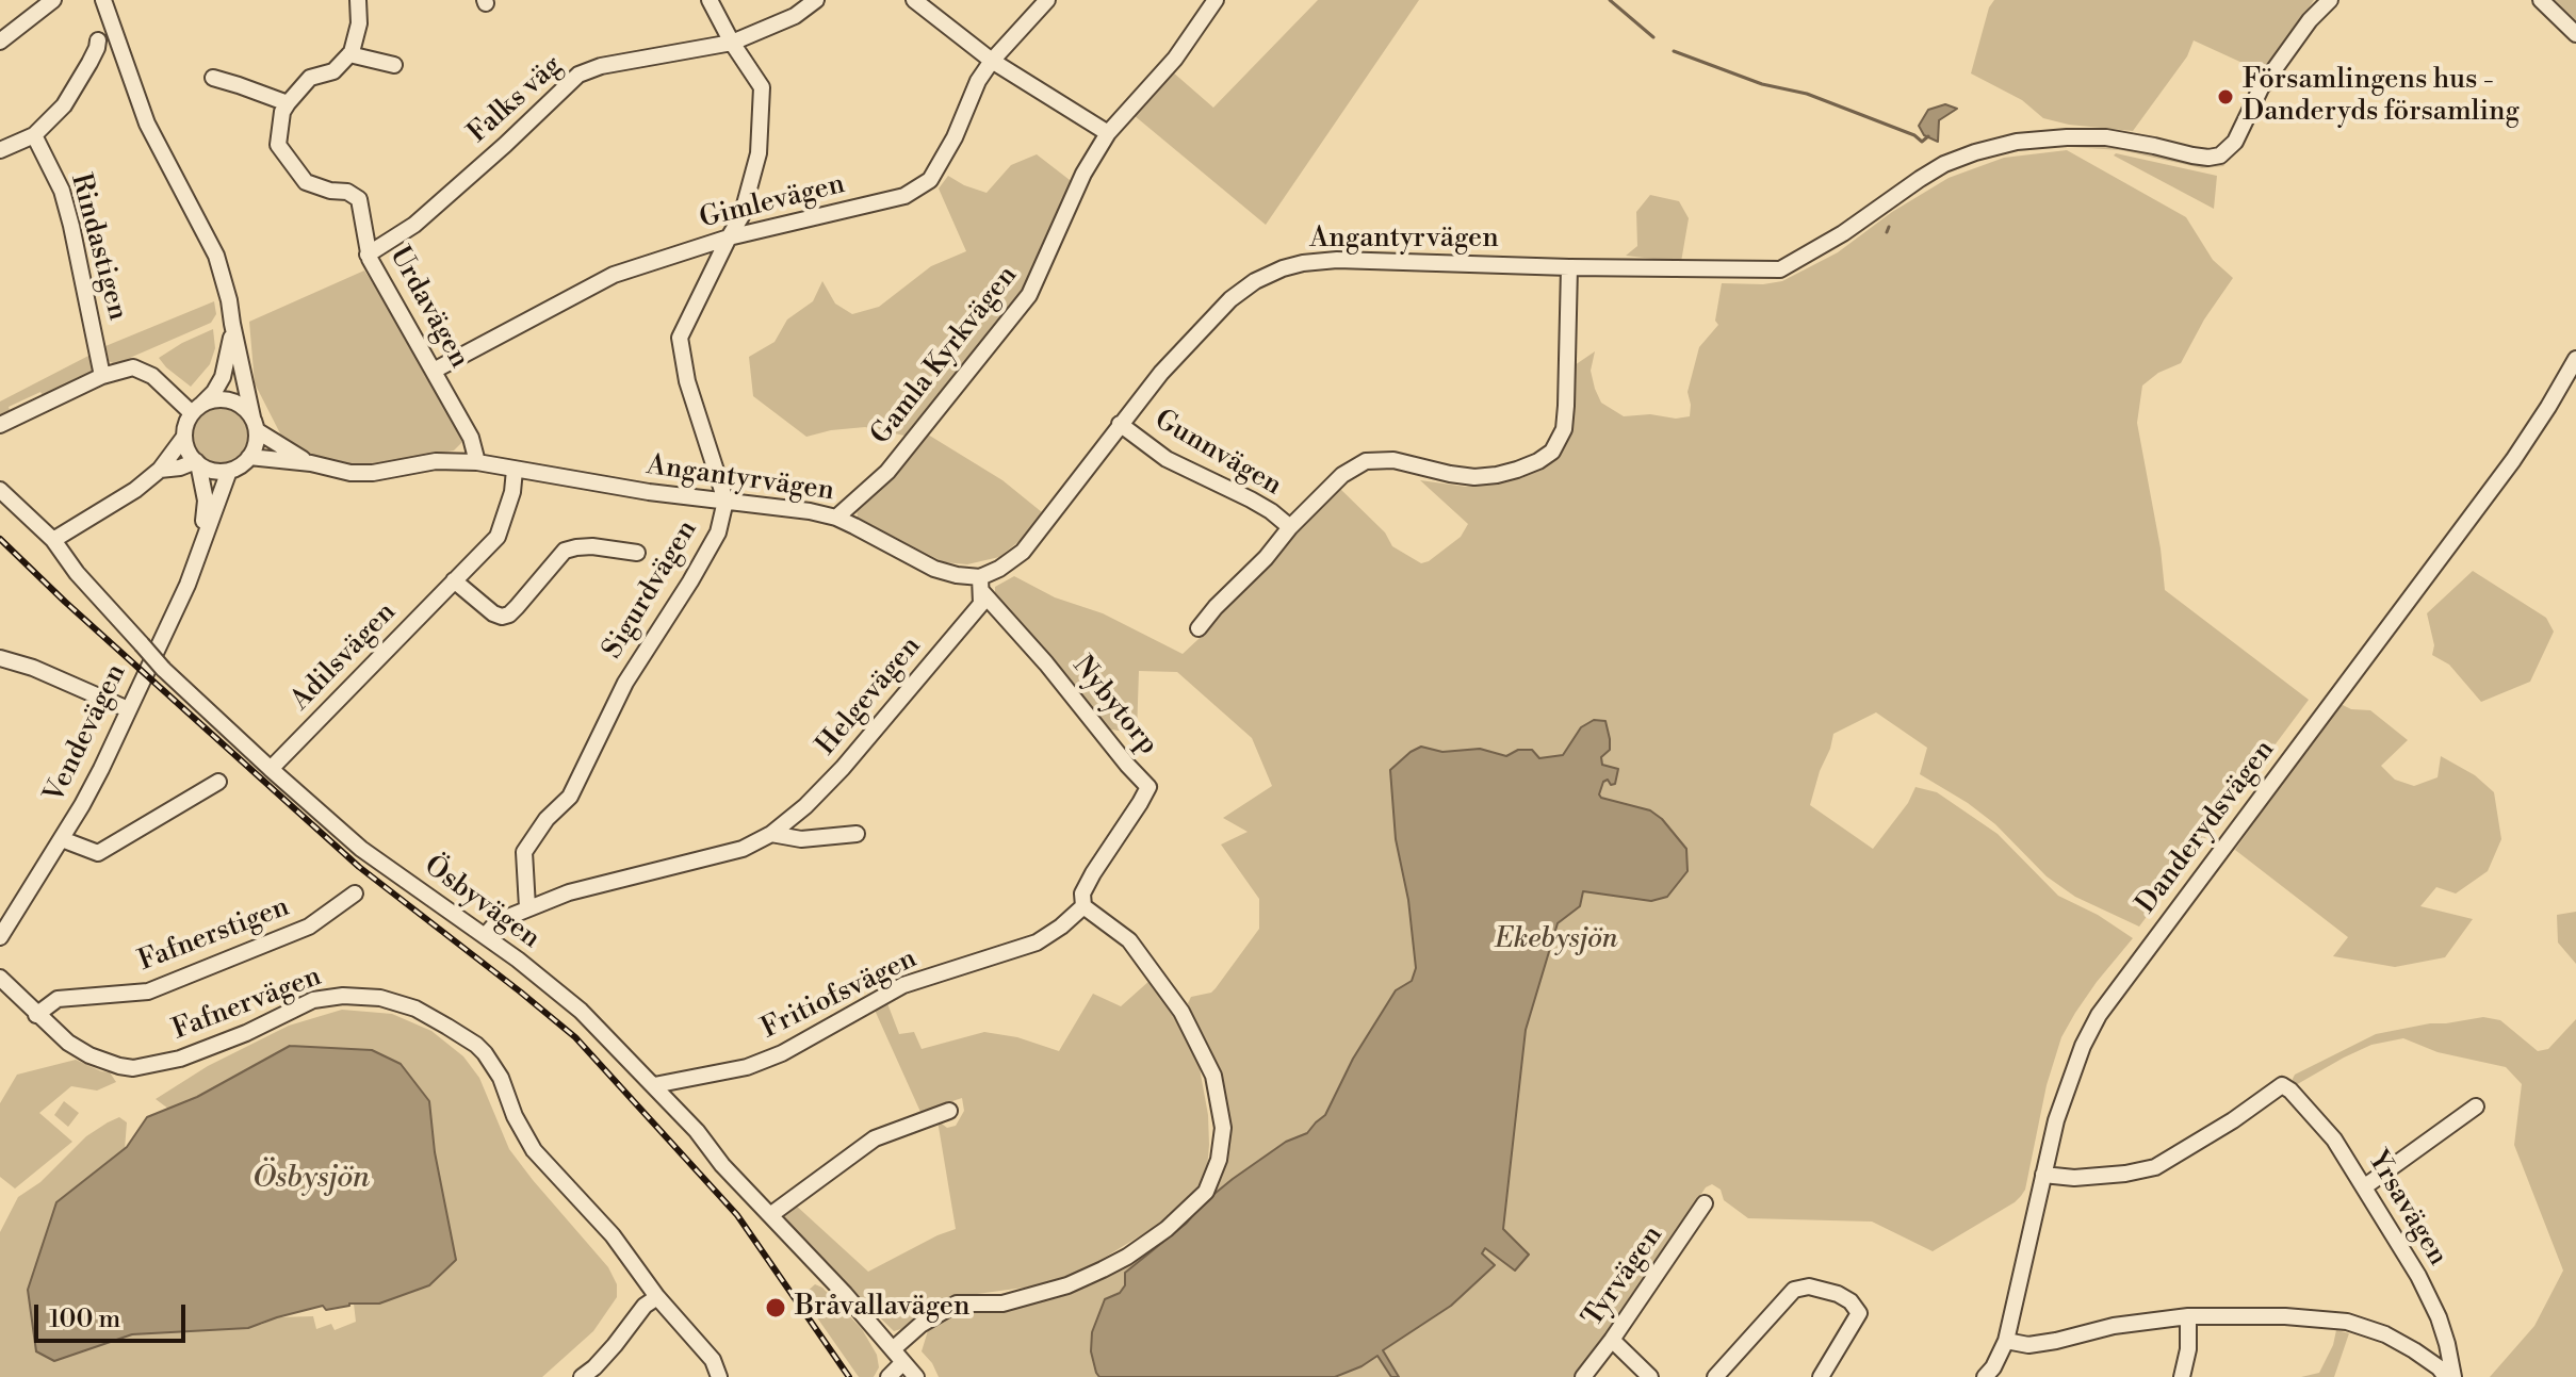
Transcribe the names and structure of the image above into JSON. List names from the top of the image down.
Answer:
{
  "streets": {
    "street": [
      "Falks väg",
      "Gimlevägen",
      "Angantyrvägen",
      "Rindastigen",
      "Urdavägen",
      "Gamla Kyrkvägen",
      "Gunnvägen",
      "Sigurdvägen",
      "Adilsvägen",
      "Helgevägen",
      "Nybytorp",
      "Vendevägen",
      "Danderydsvägen",
      "Ösbyvägen",
      "Fafnerstigen",
      "Fritiofsvägen",
      "Fafnervägen",
      "Yrsavägen",
      "Tyrvägen"
    ]
  },
  "crossings": [
    ["Falks väg", "Urdavägen"],
    ["Falks väg", "Sigurdvägen"],
    ["Gimlevägen", "Urdavägen"],
    ["Gimlevägen", "Sigurdvägen"],
    ["Angantyrvägen", "Urdavägen"],
    ["Angantyrvägen", "Gamla Kyrkvägen"],
    ["Angantyrvägen", "Gunnvägen"],
    ["Angantyrvägen", "Sigurdvägen"],
    ["Angantyrvägen", "Adilsvägen"],
    ["Angantyrvägen", "Helgevägen"],
    ["Angantyrvägen", "Nybytorp"],
    ["Angantyrvägen", "Vendevägen"],
    ["Sigurdvägen", "Helgevägen"],
    ["Adilsvägen", "Ösbyvägen"],
    ["Helgevägen", "Nybytorp"],
    ["Helgevägen", "Ösbyvägen"],
    ["Nybytorp", "Fritiofsvägen"],
    ["Danderydsvägen", "Yrsavägen"],
    ["Ösbyvägen", "Fritiofsvägen"],
    ["Fafnerstigen", "Fafnervägen"]
  ],
  "water": ["Ösbysjön"],
  "parks": ["Ekebysjön"],
  "places": ["Församlingens hus - Danderyds församling", "Bråvallavägen"],
  "scale_bar": "100 m"
}
